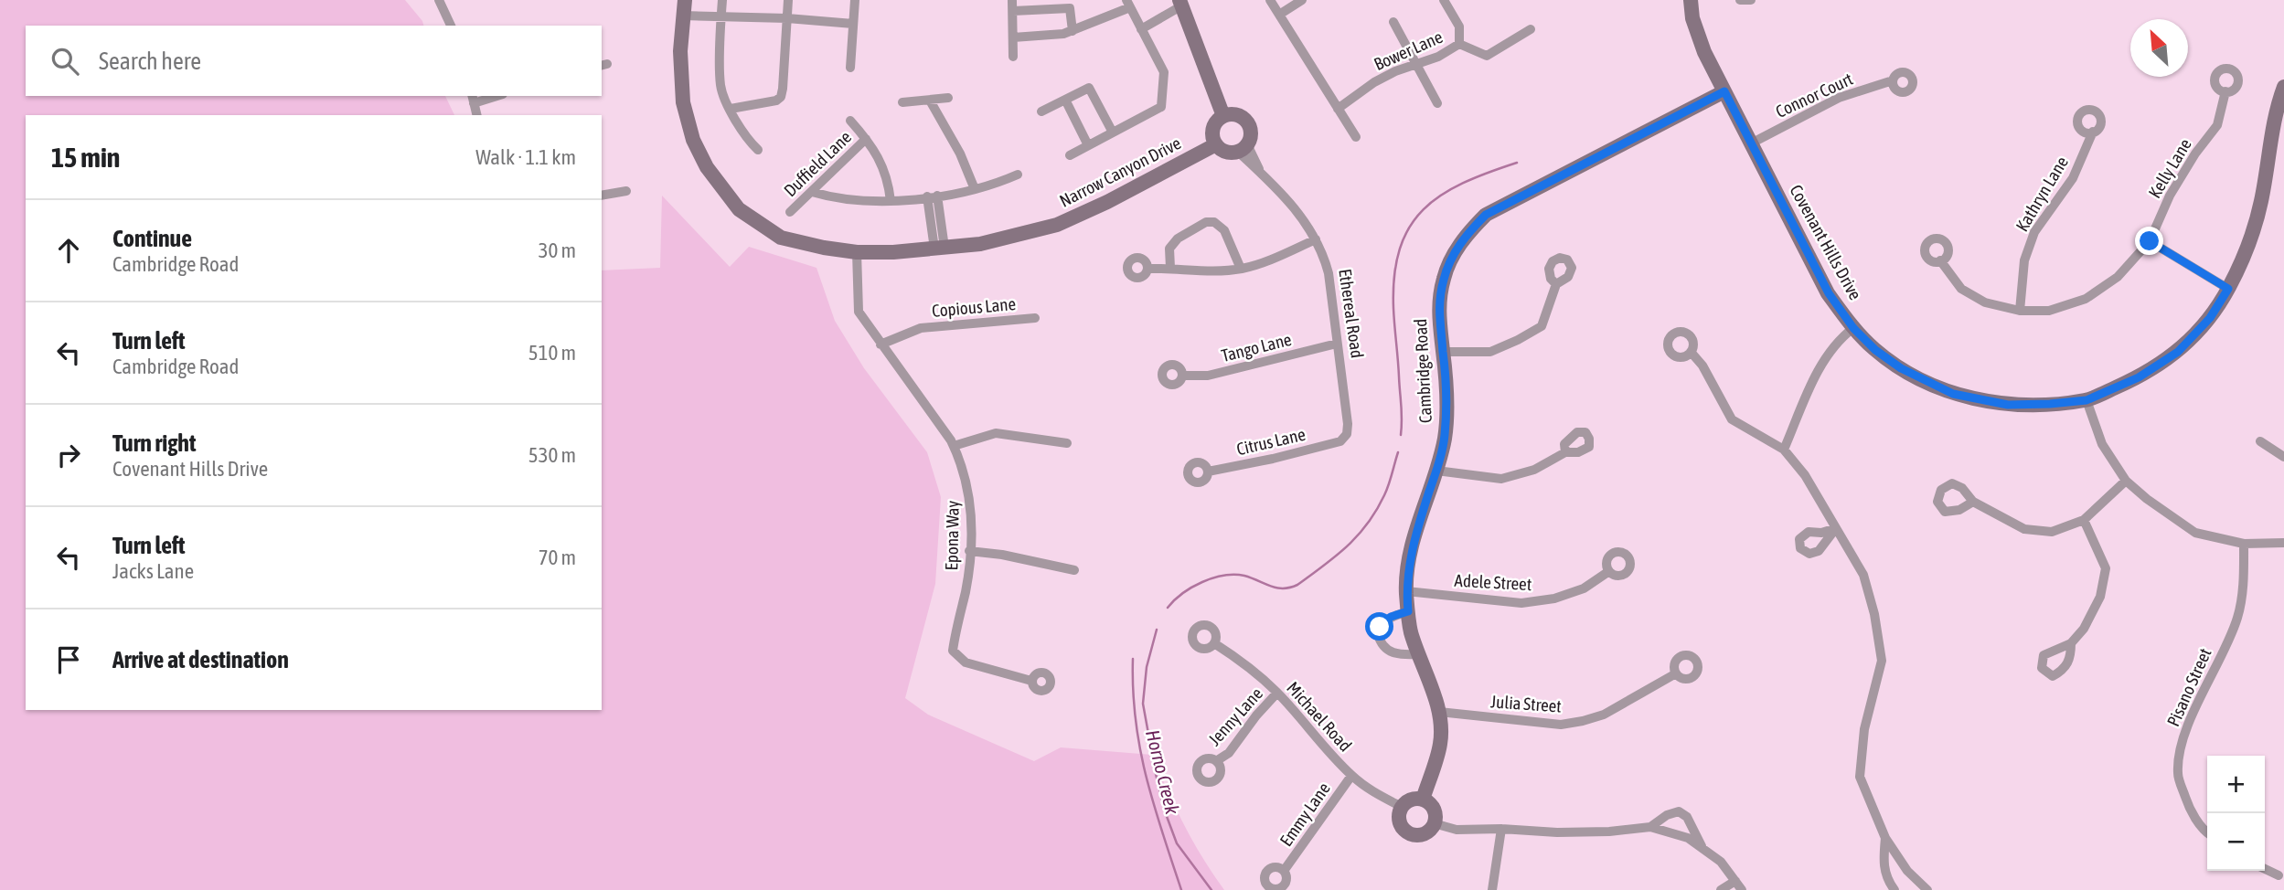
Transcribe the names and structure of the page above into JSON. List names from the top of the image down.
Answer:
{
  "streets": {
    "street": [
      "Bower Lane",
      "Connor Court",
      "Duffield Lane",
      "Kelly Lane",
      "Narrow Canyon Drive",
      "Kathryn Lane",
      "Covenant Hills Drive",
      "Copious Lane",
      "Ethereal Road",
      "Tango Lane",
      "Cambridge Road",
      "Citrus Lane",
      "Epona Way",
      "Adele Street",
      "Pisano Street",
      "Julia Street",
      "Jenny Lane",
      "Michael Road",
      "Emmy Lane"
    ]
  },
  "crossings": [
    ["Connor Court", "Covenant Hills Drive"],
    ["Kelly Lane", "Kathryn Lane"],
    ["Narrow Canyon Drive", "Ethereal Road"],
    ["Narrow Canyon Drive", "Epona Way"],
    ["Covenant Hills Drive", "Cambridge Road"],
    ["Copious Lane", "Epona Way"],
    ["Ethereal Road", "Tango Lane"],
    ["Ethereal Road", "Citrus Lane"],
    ["Cambridge Road", "Adele Street"],
    ["Cambridge Road", "Julia Street"],
    ["Cambridge Road", "Michael Road"],
    ["Jenny Lane", "Michael Road"],
    ["Michael Road", "Emmy Lane"]
  ],
  "water": ["Horno Creek"],
  "north": "top left",
  "page": {
    "search": "Search here",
    "heading": ["15 min", "Walk · 1.1 km"],
    "list": [
      ["Continue", "Cambridge Road", "30 m"],
      ["Turn left", "Cambridge Road", "510 m"],
      ["Turn right", "Covenant Hills Drive", "530 m"],
      ["Turn left", "Jacks Lane", "70 m"],
      "Arrive at destination"
    ],
    "map_buttons": ["+", "−"]
  }
}
